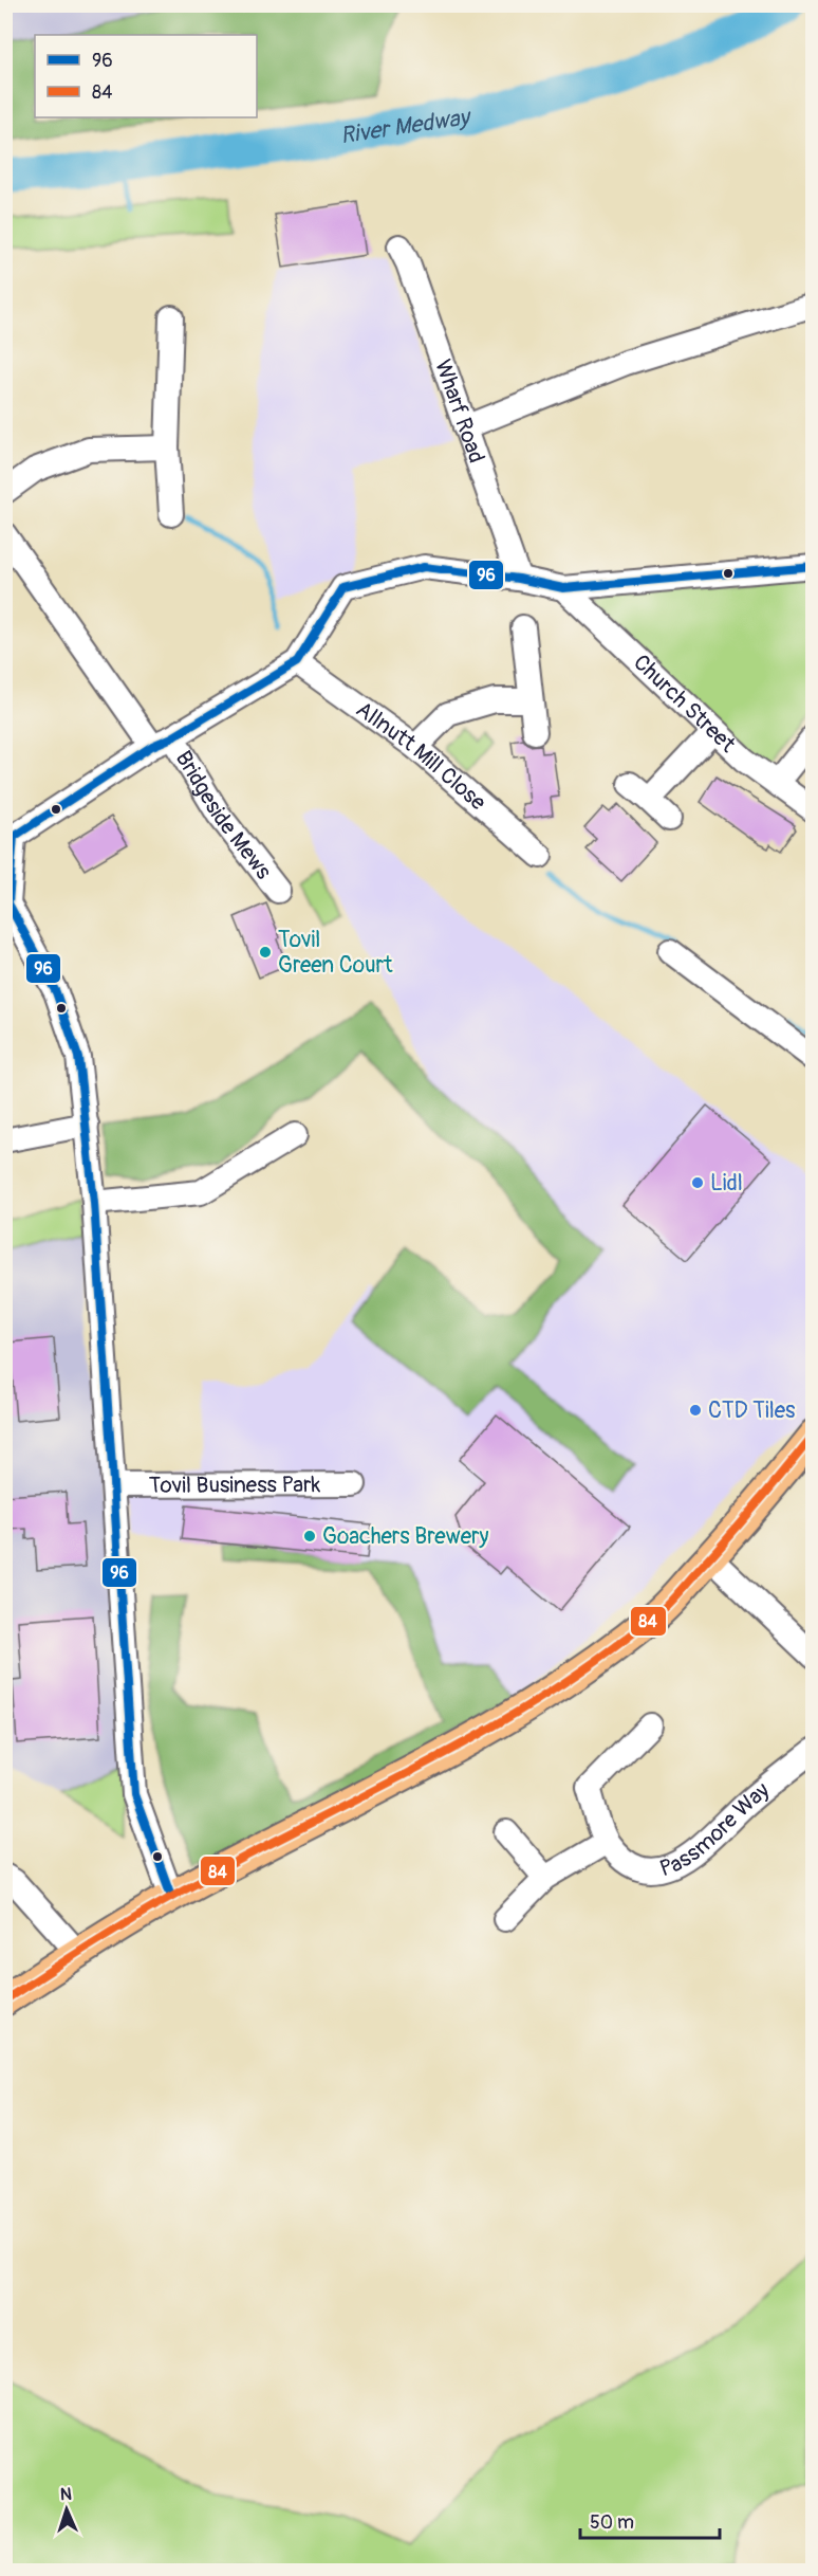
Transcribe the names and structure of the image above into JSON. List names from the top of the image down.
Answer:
{
  "streets": {
    "street": [
      "Wharf Road",
      "Church Street",
      "Allnutt Mill Close",
      "Bridgeside Mews",
      "Tovil Business Park",
      "Passmore Way"
    ]
  },
  "water": ["River Medway"],
  "places": [
    "Tovil Green Court",
    "Lidl",
    "CTD Tiles",
    "Goachers Brewery"
  ],
  "lines": ["transit line 96", "transit line 84"],
  "legend": ["96", "84"],
  "scale_bar": "50 m",
  "north": "top"
}
